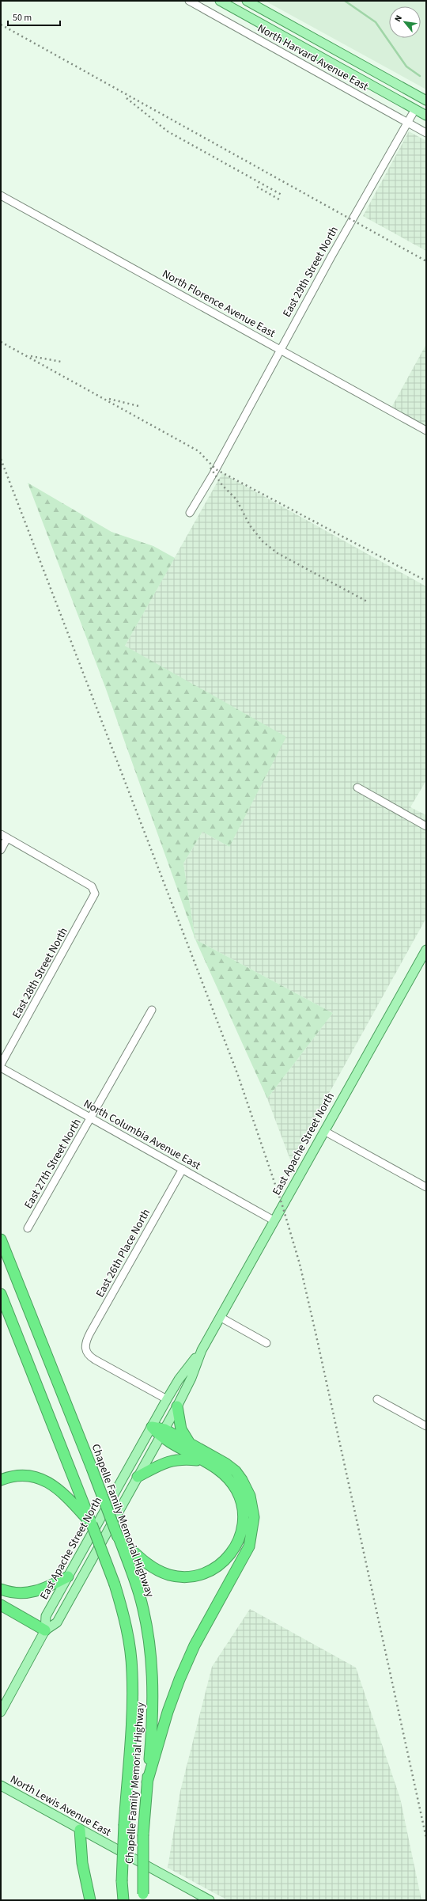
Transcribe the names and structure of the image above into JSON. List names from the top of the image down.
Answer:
{
  "streets": {
    "highway": ["Chapelle Family Memorial Highway"],
    "main road": ["North Harvard Avenue East", "East Apache Street North", "North Lewis Avenue East"],
    "street": [
      "East 29th Street North",
      "North Florence Avenue East",
      "East 28th Street North",
      "North Columbia Avenue East",
      "East 27th Street North",
      "East 26th Place North"
    ]
  },
  "crossings": [
    ["North Harvard Avenue East", "East 29th Street North"],
    ["East 29th Street North", "North Florence Avenue East"],
    ["North Columbia Avenue East", "East Apache Street North"],
    ["North Columbia Avenue East", "East 27th Street North"],
    ["North Columbia Avenue East", "East 26th Place North"],
    ["East Apache Street North", "East 26th Place North"]
  ],
  "scale_bar": "50 m",
  "north": "top left"
}
